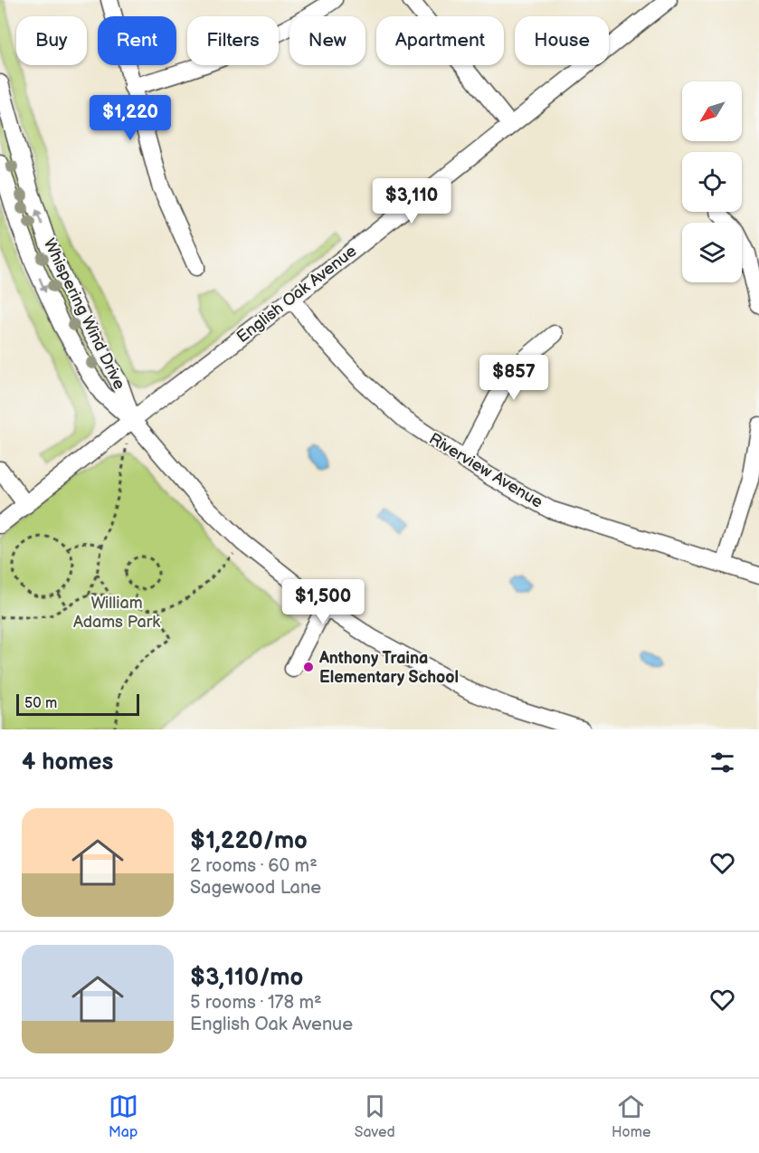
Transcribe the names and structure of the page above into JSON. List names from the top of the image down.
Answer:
{
  "streets": {
    "street": ["English Oak Avenue", "Whispering Wind Drive", "Riverview Avenue"]
  },
  "crossings": [
    ["English Oak Avenue", "Whispering Wind Drive"],
    ["English Oak Avenue", "Riverview Avenue"]
  ],
  "parks": ["William Adams Park"],
  "places": ["Anthony Traina Elementary School"],
  "scale_bar": "50 m",
  "north": "bottom left",
  "page": {
    "chip": [
      "Buy",
      "Rent",
      "Filters",
      "New",
      "Apartment",
      "House"
    ],
    "price": [
      "$1,220",
      "$3,110",
      "$857",
      "$1,500"
    ],
    "scale": "50 m",
    "heading": "4 homes",
    "list": [
      {
        "name": "$1,220/mo",
        "note": "2 rooms · 60 m² · Sagewood Lane"
      },
      {
        "name": "$3,110/mo",
        "note": "5 rooms · 178 m² · English Oak Avenue"
      }
    ],
    "tabs": ["Map", "Saved", "Home"]
  }
}
